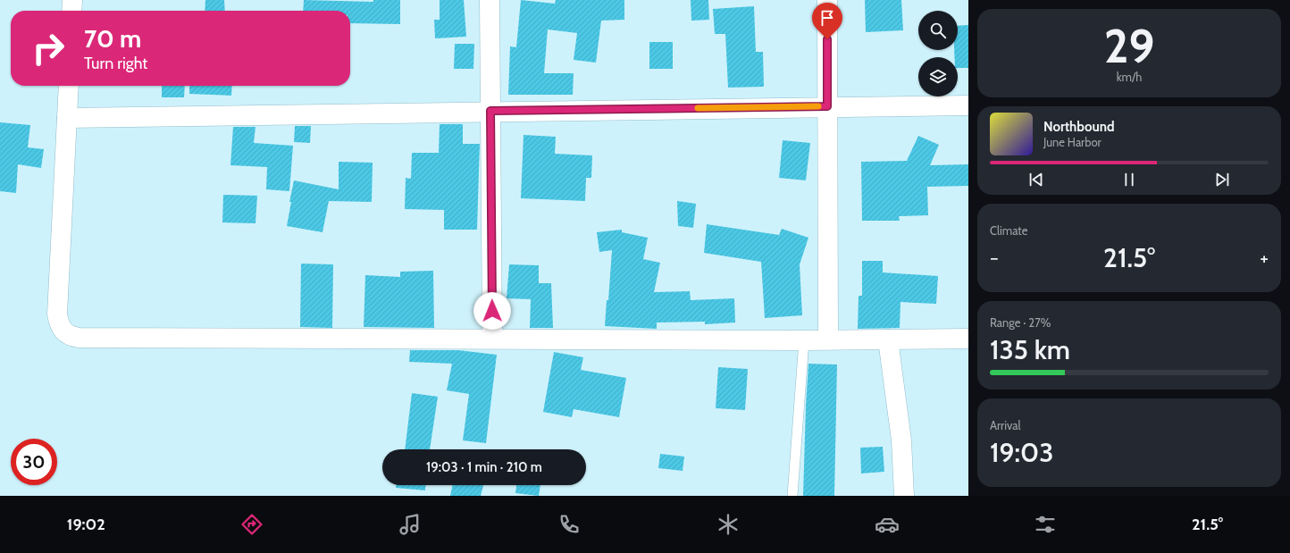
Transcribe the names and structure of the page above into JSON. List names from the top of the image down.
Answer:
{
  "page": {
    "tile": [
      ["29", "km/h"],
      "Climate",
      ["Range · 27%", "135 km"],
      ["Arrival", "19:03"]
    ],
    "turn": ["70 m", "Turn right"],
    "song": ["Northbound", "June Harbor"],
    "heat": ["−", "21.5°", "+"],
    "limit": "30",
    "trip": "19:03 · 1 min · 210 m",
    "tabs": ["19:02", "21.5°"]
  }
}
